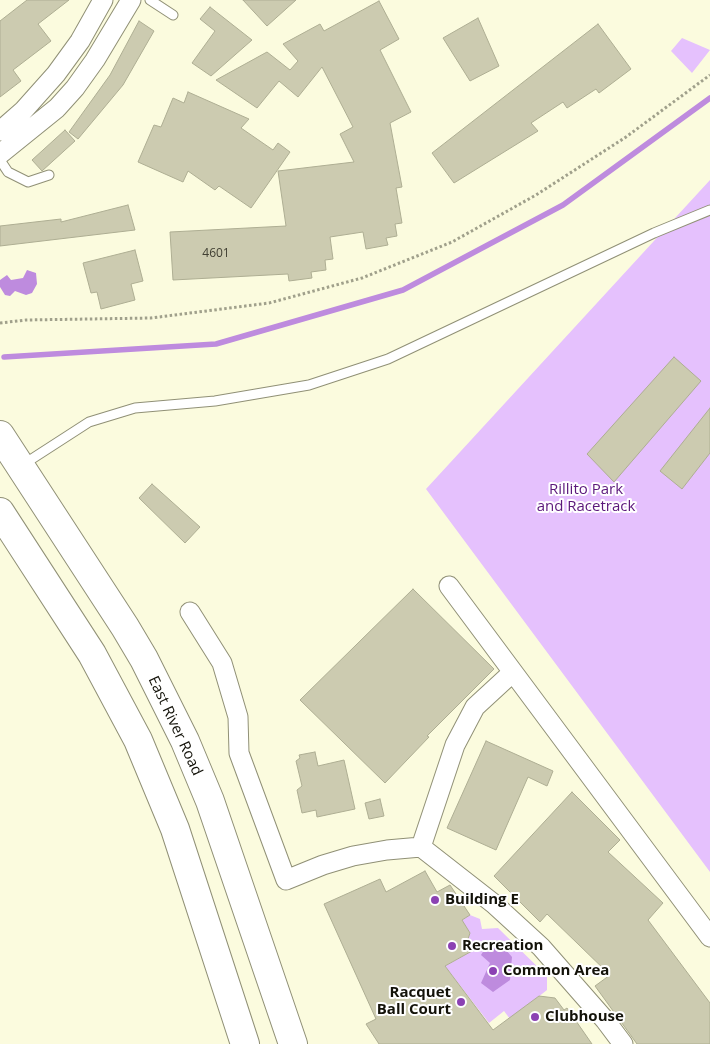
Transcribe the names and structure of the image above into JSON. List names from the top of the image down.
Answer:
{
  "streets": {
    "main road": ["East River Road"]
  },
  "parks": ["Rillito Park and Racetrack"],
  "places": [
    "Building E",
    "Recreation",
    "Common Area",
    "Racquet Ball Court",
    "Clubhouse"
  ],
  "house_numbers": ["4601"]
}
